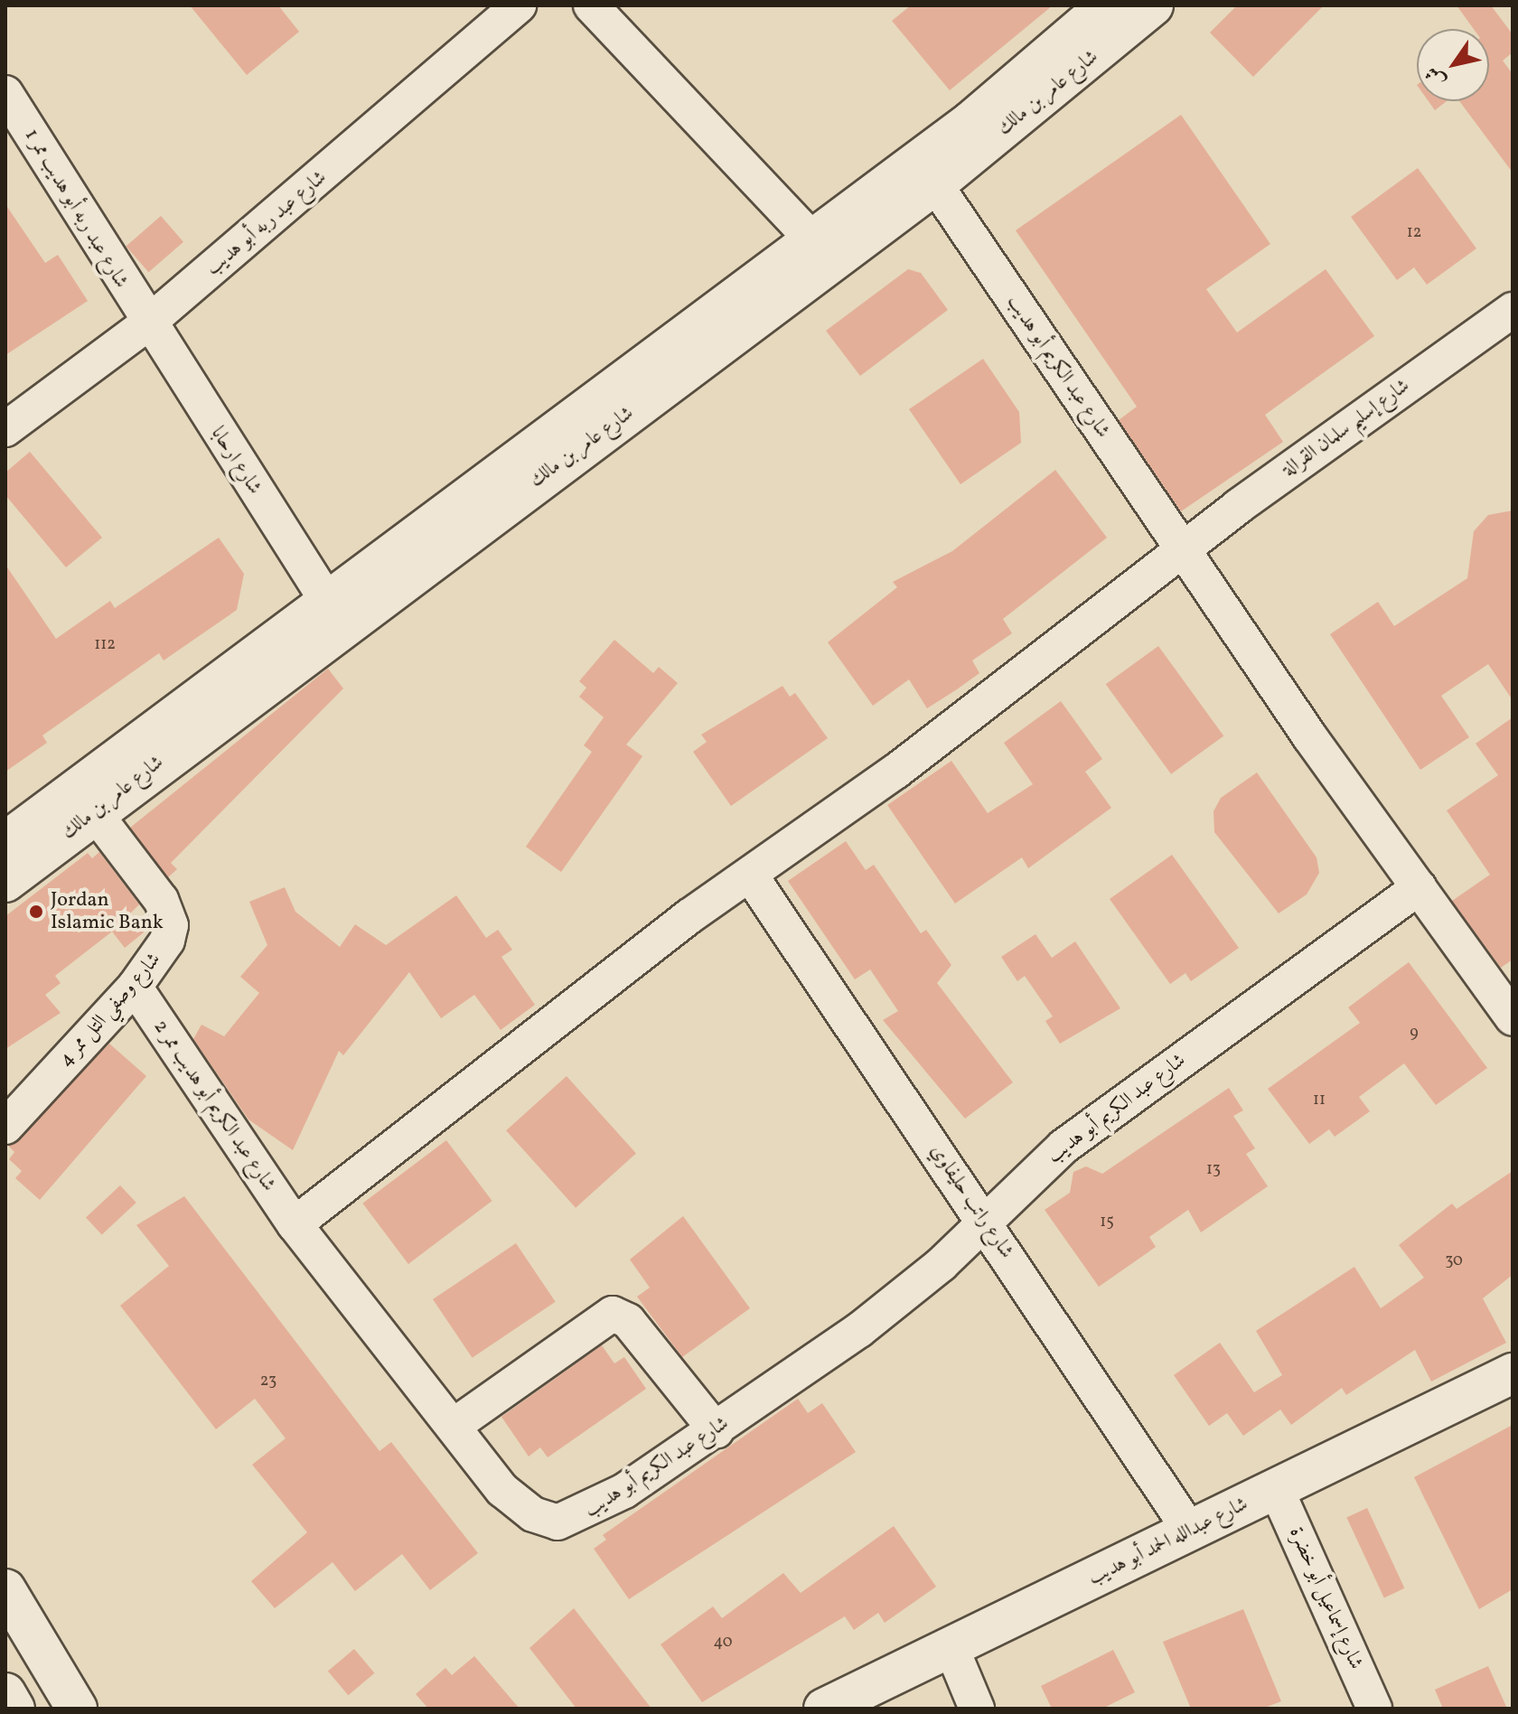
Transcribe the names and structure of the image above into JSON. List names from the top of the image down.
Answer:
{
  "streets": {
    "street": [
      "شارع عامر بن مالك",
      "شارع عبد ربه أبو هديب ممر 1",
      "شارع عبد ربه أبو هديب",
      "شارع عبد الكريم أبو هديب",
      "شارع إسليم سلمان القرالة",
      "شارع ارحابا",
      "شارع وصفي التل ممر 4",
      "شارع عبد الكريم أبو هديب ممر 2",
      "شارع راتب حليفاوي",
      "شارع عبدالله الحمد أبو هديب",
      "شارع إسماعيل أبو خضرة"
    ]
  },
  "crossings": [
    ["شارع عامر بن مالك", "شارع عبد الكريم أبو هديب"],
    ["شارع عامر بن مالك", "شارع ارحابا"],
    ["شارع عامر بن مالك", "شارع وصفي التل ممر 4"],
    ["شارع عبد ربه أبو هديب ممر 1", "شارع عبد ربه أبو هديب"],
    ["شارع عبد ربه أبو هديب ممر 1", "شارع ارحابا"],
    ["شارع عبد ربه أبو هديب", "شارع ارحابا"],
    ["شارع عبد الكريم أبو هديب", "شارع إسليم سلمان القرالة"],
    ["شارع عبد الكريم أبو هديب", "شارع عبد الكريم أبو هديب ممر 2"],
    ["شارع عبد الكريم أبو هديب", "شارع راتب حليفاوي"],
    ["شارع وصفي التل ممر 4", "شارع عبد الكريم أبو هديب ممر 2"],
    ["شارع راتب حليفاوي", "شارع عبدالله الحمد أبو هديب"],
    ["شارع عبدالله الحمد أبو هديب", "شارع إسماعيل أبو خضرة"]
  ],
  "places": ["Jordan Islamic Bank"],
  "house_numbers": [
    "12",
    "112",
    "9",
    "11",
    "13",
    "15",
    "30",
    "23",
    "40"
  ],
  "north": "bottom left"
}
